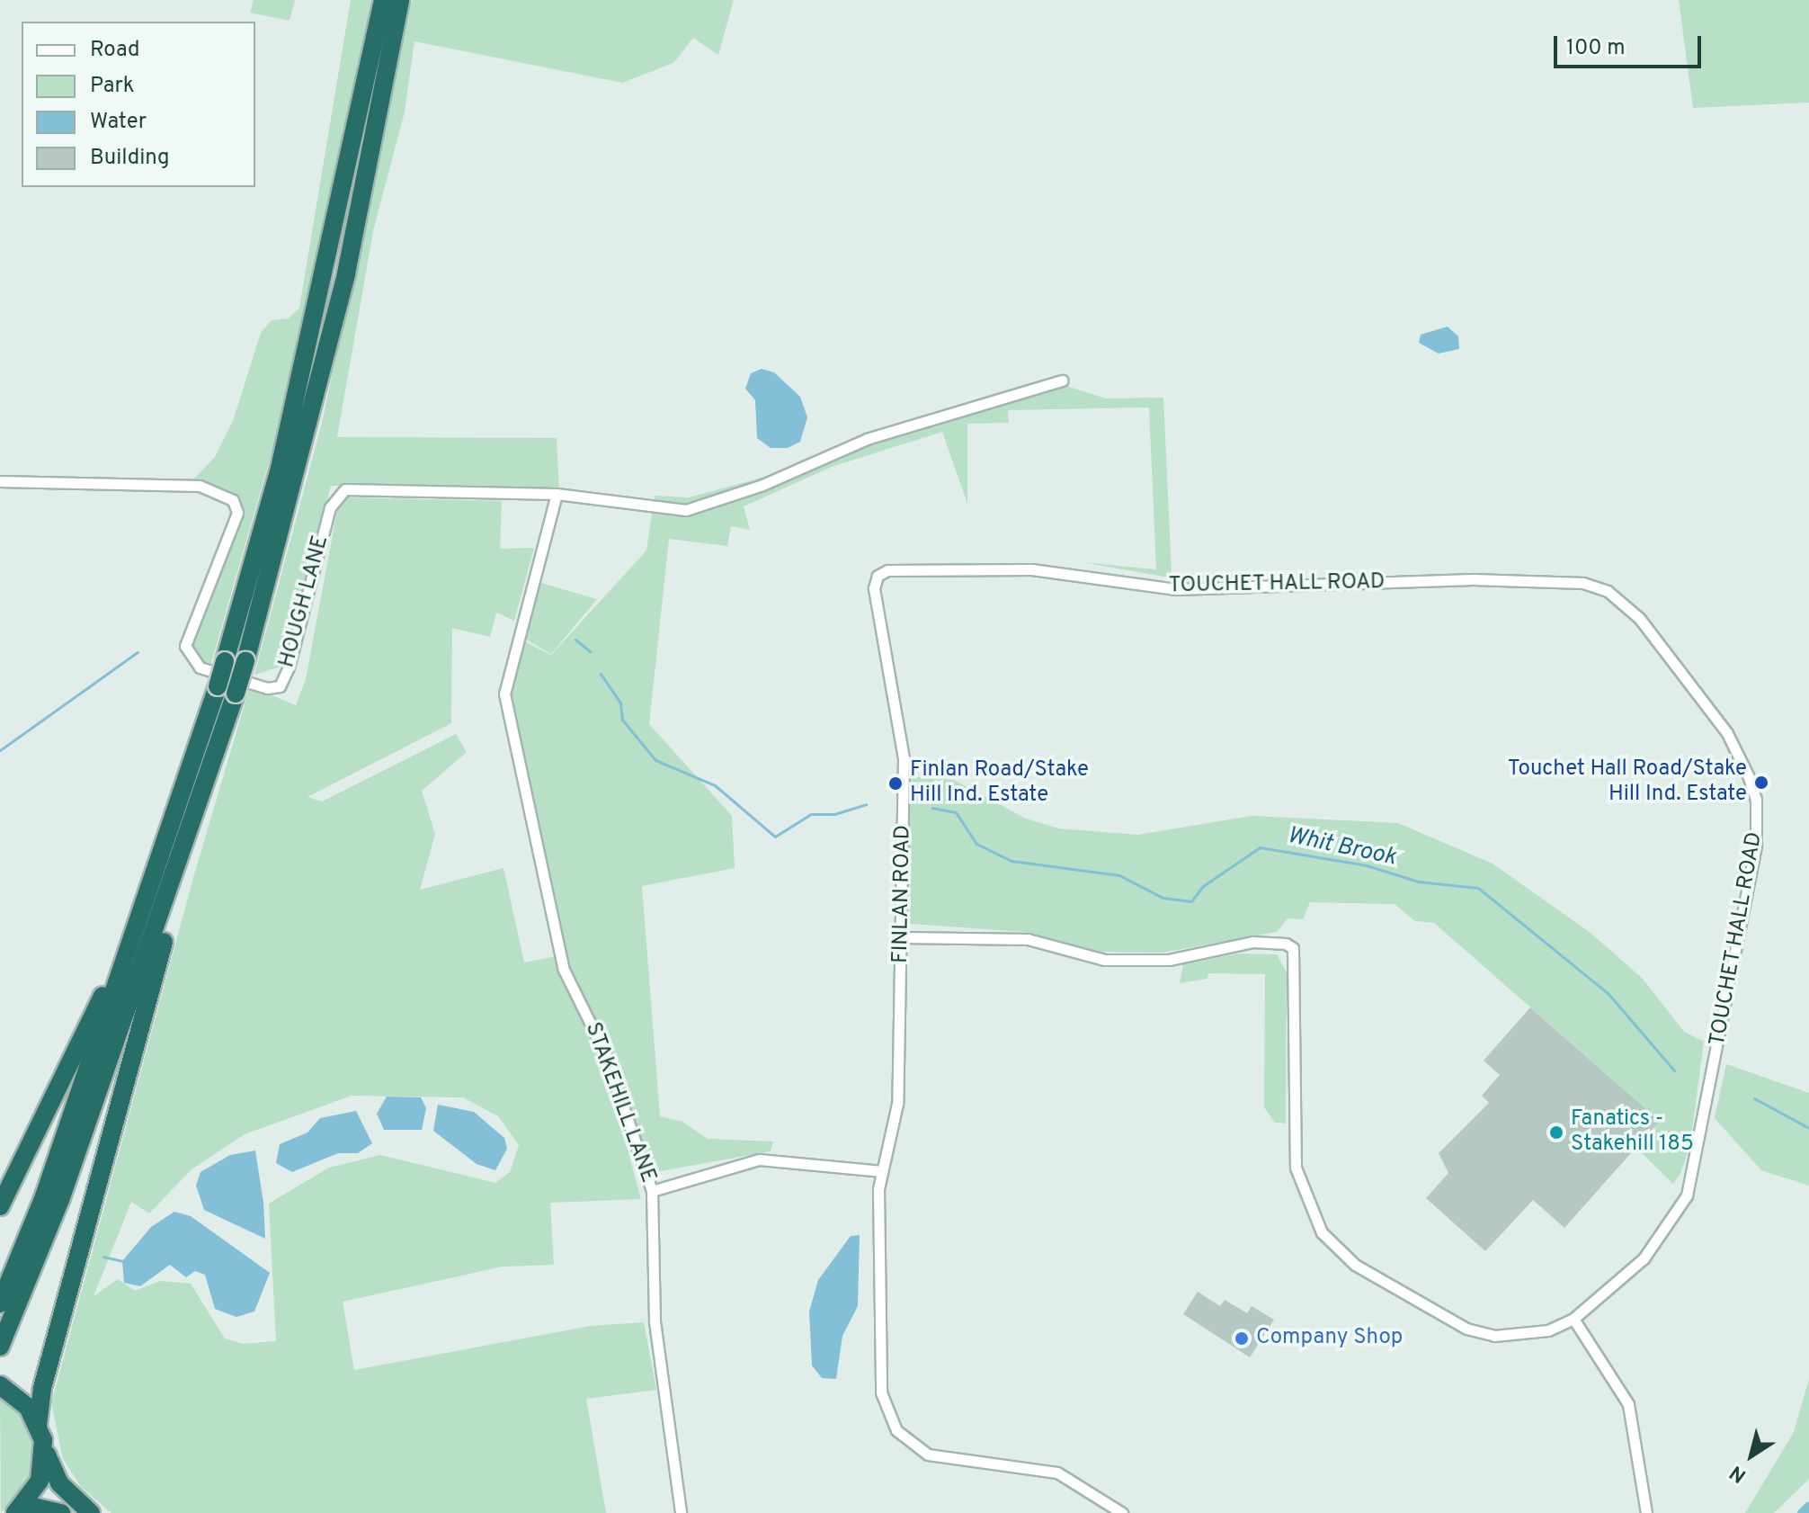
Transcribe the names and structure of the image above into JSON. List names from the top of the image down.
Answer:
{
  "streets": {
    "street": [
      "TOUCHET HALL ROAD",
      "HOUGH LANE",
      "FINLAN ROAD",
      "STAKEHILL LANE"
    ]
  },
  "crossings": [
    ["TOUCHET HALL ROAD", "FINLAN ROAD"],
    ["HOUGH LANE", "STAKEHILL LANE"]
  ],
  "water": ["Whit Brook"],
  "places": [
    "Touchet Hall Road/Stake Hill Ind. Estate",
    "Finlan Road/Stake Hill Ind. Estate",
    "Fanatics - Stakehill 185",
    "Company Shop"
  ],
  "legend": [
    "Road",
    "Park",
    "Water",
    "Building"
  ],
  "scale_bar": "100 m",
  "north": "bottom left"
}
